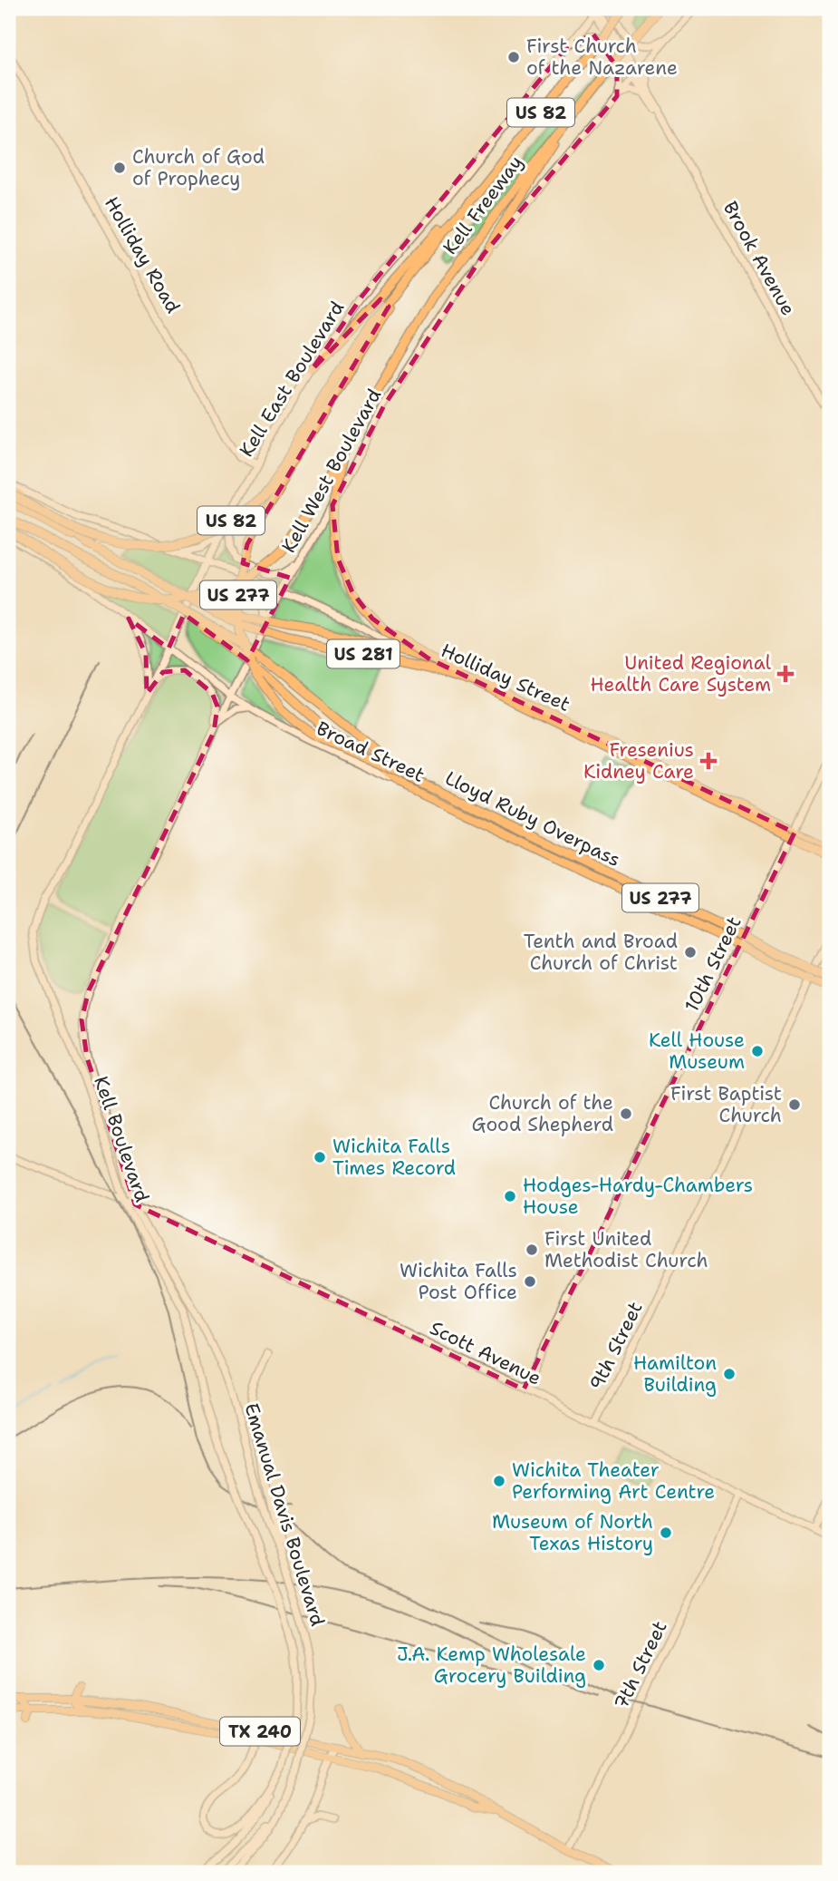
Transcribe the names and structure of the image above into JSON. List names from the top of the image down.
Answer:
{
  "streets": {
    "highway": [
      "US 82",
      "Kell Freeway",
      "US 277",
      "US 281",
      "Lloyd Ruby Overpass"
    ],
    "main road": [
      "Holliday Road",
      "Brook Avenue",
      "Kell East Boulevard",
      "Kell West Boulevard",
      "Holliday Street",
      "Broad Street",
      "10th Street",
      "Kell Boulevard",
      "9th Street",
      "Scott Avenue",
      "Emanual Davis Boulevard",
      "7th Street",
      "TX 240"
    ]
  },
  "crossings": [
    ["US 82", "Kell Freeway"],
    ["US 82", "US 277"],
    ["US 82", "US 281"],
    ["Kell Freeway", "US 277"],
    ["Holliday Road", "Kell East Boulevard"],
    ["Brook Avenue", "Kell East Boulevard"],
    ["Brook Avenue", "Kell West Boulevard"],
    ["Kell East Boulevard", "Holliday Street"],
    ["Kell East Boulevard", "Broad Street"],
    ["Kell East Boulevard", "Kell Boulevard"],
    ["Kell West Boulevard", "Holliday Street"],
    ["Kell West Boulevard", "Broad Street"],
    ["Kell West Boulevard", "Kell Boulevard"],
    ["US 277", "Lloyd Ruby Overpass"],
    ["Holliday Street", "10th Street"],
    ["Broad Street", "10th Street"],
    ["Broad Street", "9th Street"],
    ["10th Street", "Scott Avenue"],
    ["Kell Boulevard", "Scott Avenue"],
    ["Kell Boulevard", "Emanual Davis Boulevard"],
    ["9th Street", "Scott Avenue"],
    ["Scott Avenue", "7th Street"],
    ["7th Street", "TX 240"]
  ],
  "places": {
    "other": [
      "First Church of the Nazarene",
      "Church of God of Prophecy",
      "Tenth and Broad Church of Christ",
      "Kell House Museum",
      "First Baptist Church",
      "Church of the Good Shepherd",
      "Wichita Falls Times Record",
      "Hodges-Hardy-Chambers House",
      "First United Methodist Church",
      "Wichita Falls Post Office",
      "Hamilton Building",
      "Wichita Theater Performing Art Centre",
      "Museum of North Texas History",
      "J.A. Kemp Wholesale Grocery Building"
    ],
    "health": ["United Regional Health Care System", "Fresenius Kidney Care"]
  }
}
